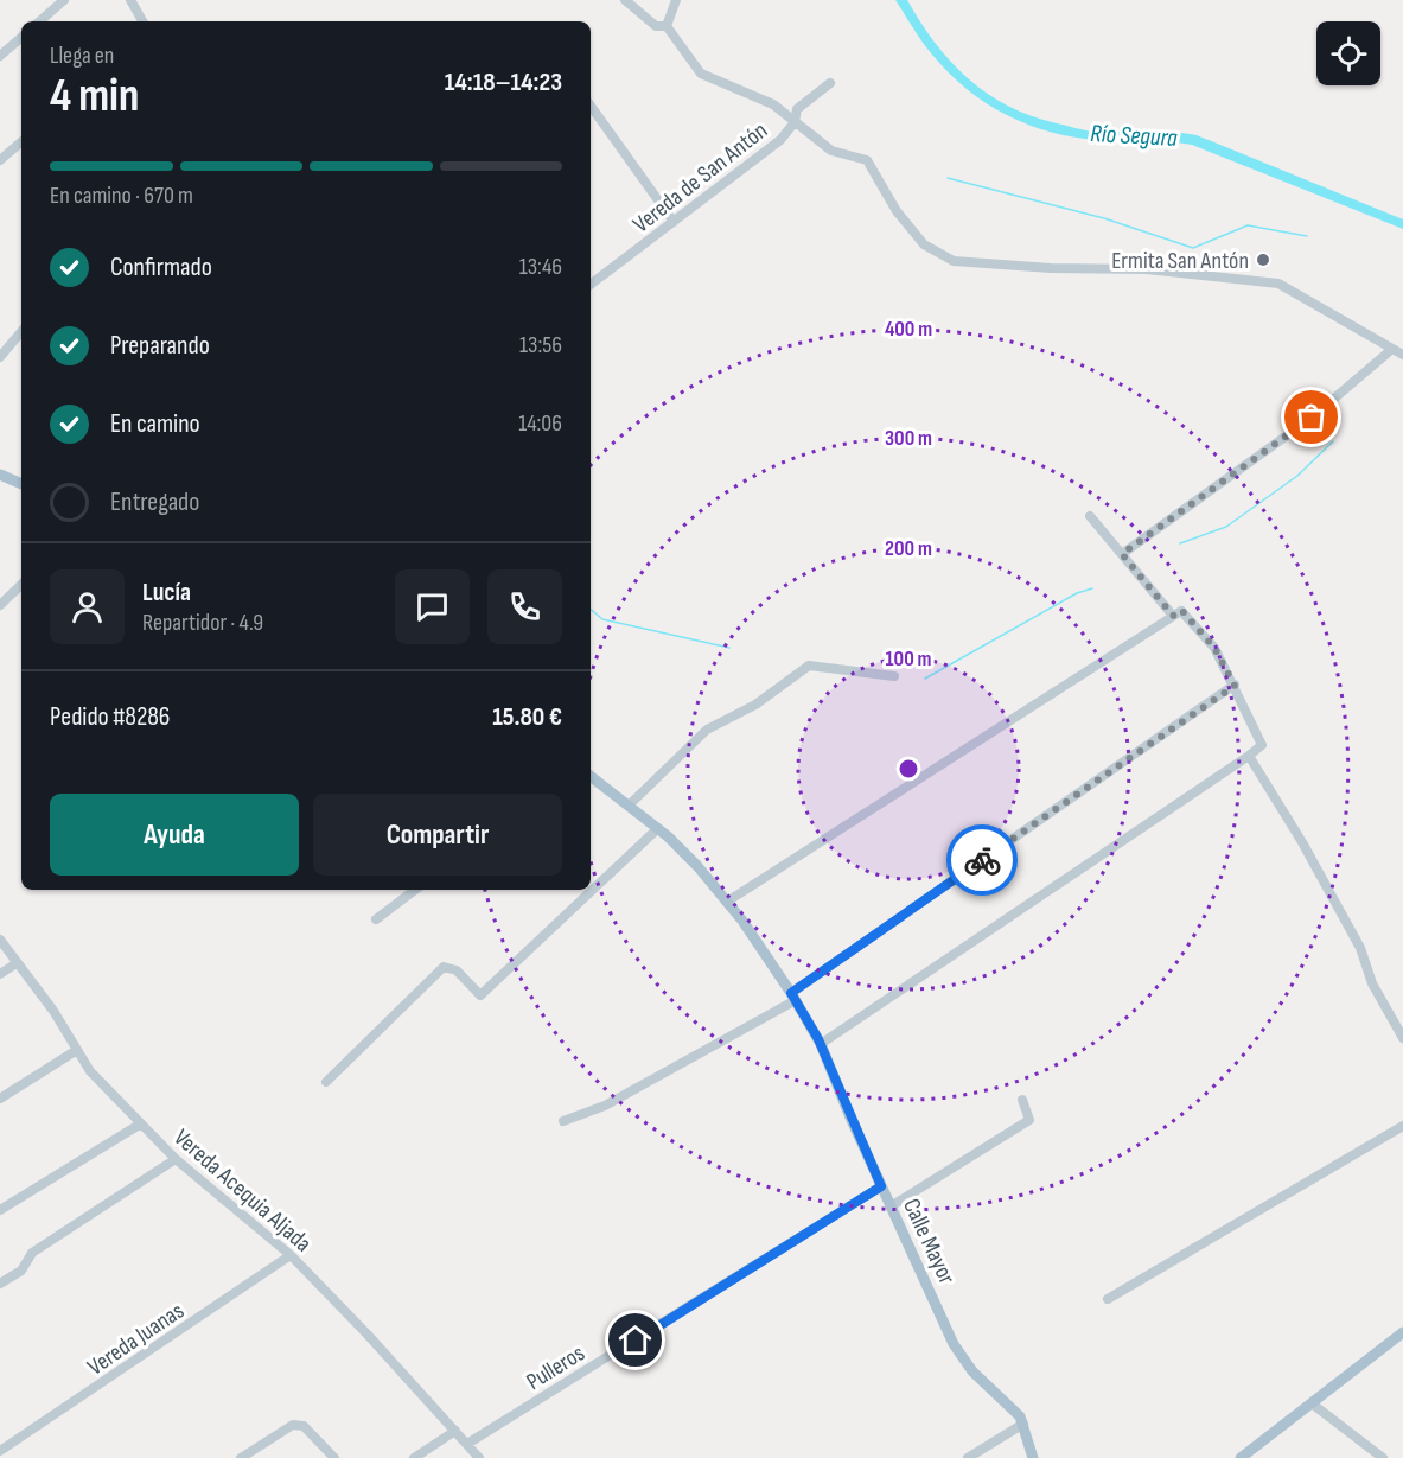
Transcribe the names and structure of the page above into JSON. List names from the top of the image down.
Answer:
{
  "streets": {
    "main road": ["Calle Mayor"],
    "street": [
      "Vereda de San Antón",
      "Vereda Acequia Aljada",
      "Vereda Juanas",
      "Pulleros"
    ]
  },
  "crossings": [
    ["Vereda Acequia Aljada", "Vereda Juanas"],
    ["Vereda Acequia Aljada", "Pulleros"],
    ["Calle Mayor", "Pulleros"]
  ],
  "water": ["Río Segura"],
  "places": ["Ermita San Antón"],
  "page": {
    "heading": ["4 min", "Llega en", "14:18–14:23"],
    "panel": [
      "Lucía",
      "Repartidor · 4.9",
      "Pedido #8286",
      "15.80 €"
    ],
    "bar": "En camino · 670 m",
    "list": [
      ["Confirmado", "13:46"],
      ["Preparando", "13:56"],
      ["En camino", "14:06"],
      "Entregado"
    ],
    "buttons": ["Ayuda", "Compartir"]
  },
  "rings": [
    "400 m",
    "300 m",
    "200 m",
    "100 m"
  ]
}
